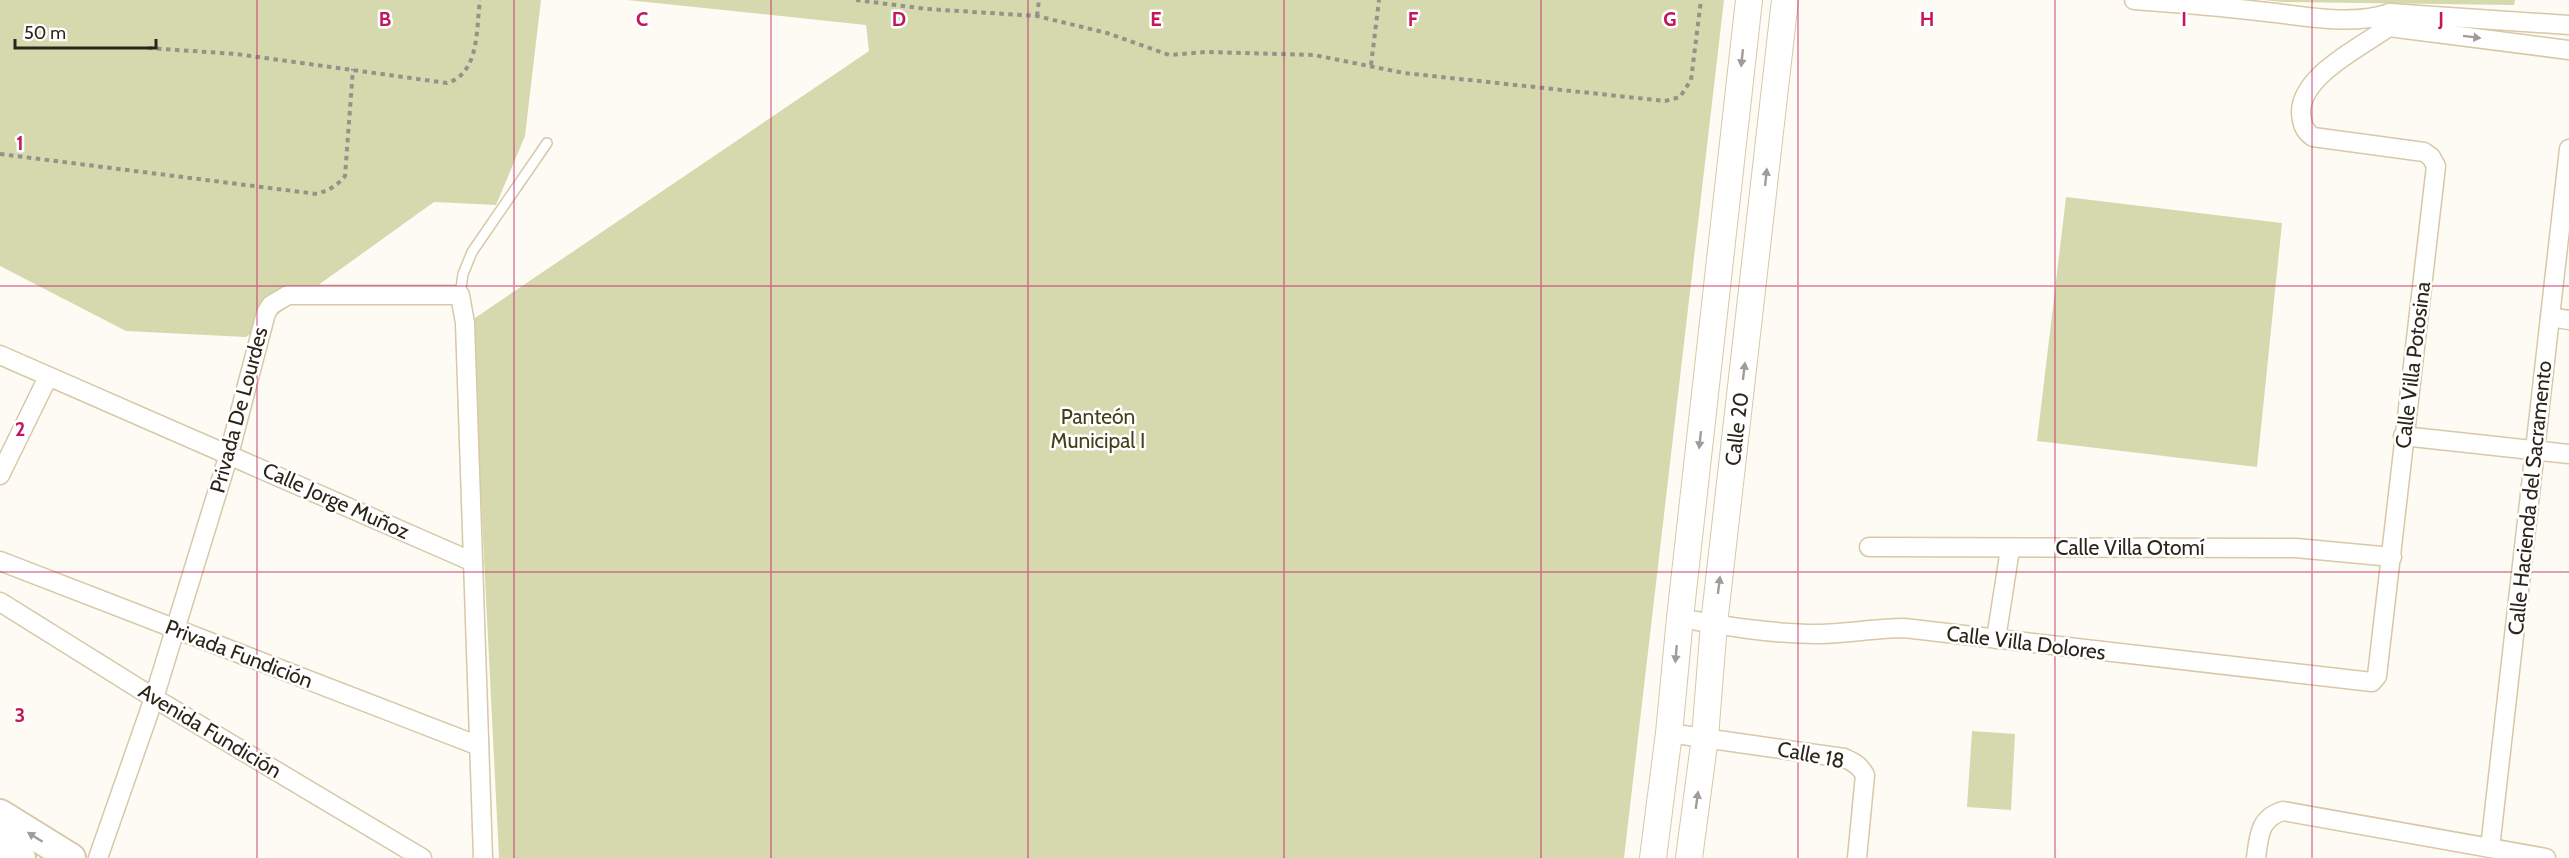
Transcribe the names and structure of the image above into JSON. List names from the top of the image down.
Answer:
{
  "streets": {
    "main road": ["Calle 20"],
    "street": [
      "Calle Villa Potosina",
      "Privada De Lourdes",
      "Calle Hacienda del Sacramento",
      "Calle Jorge Muñoz",
      "Calle Villa Otomí",
      "Calle Villa Dolores",
      "Privada Fundición",
      "Avenida Fundición",
      "Calle 18"
    ]
  },
  "crossings": [
    ["Calle Villa Potosina", "Calle Villa Otomí"],
    ["Calle Villa Potosina", "Calle Villa Dolores"],
    ["Privada De Lourdes", "Calle Jorge Muñoz"],
    ["Privada De Lourdes", "Privada Fundición"],
    ["Privada De Lourdes", "Avenida Fundición"],
    ["Calle 20", "Calle Villa Dolores"],
    ["Calle 20", "Calle 18"]
  ],
  "parks": ["Panteón Municipal I"],
  "scale_bar": "50 m",
  "grid": {
    "columns": [
      "B",
      "C",
      "D",
      "E",
      "F",
      "G",
      "H",
      "I",
      "J"
    ],
    "rows": ["1", "2", "3"]
  }
}
